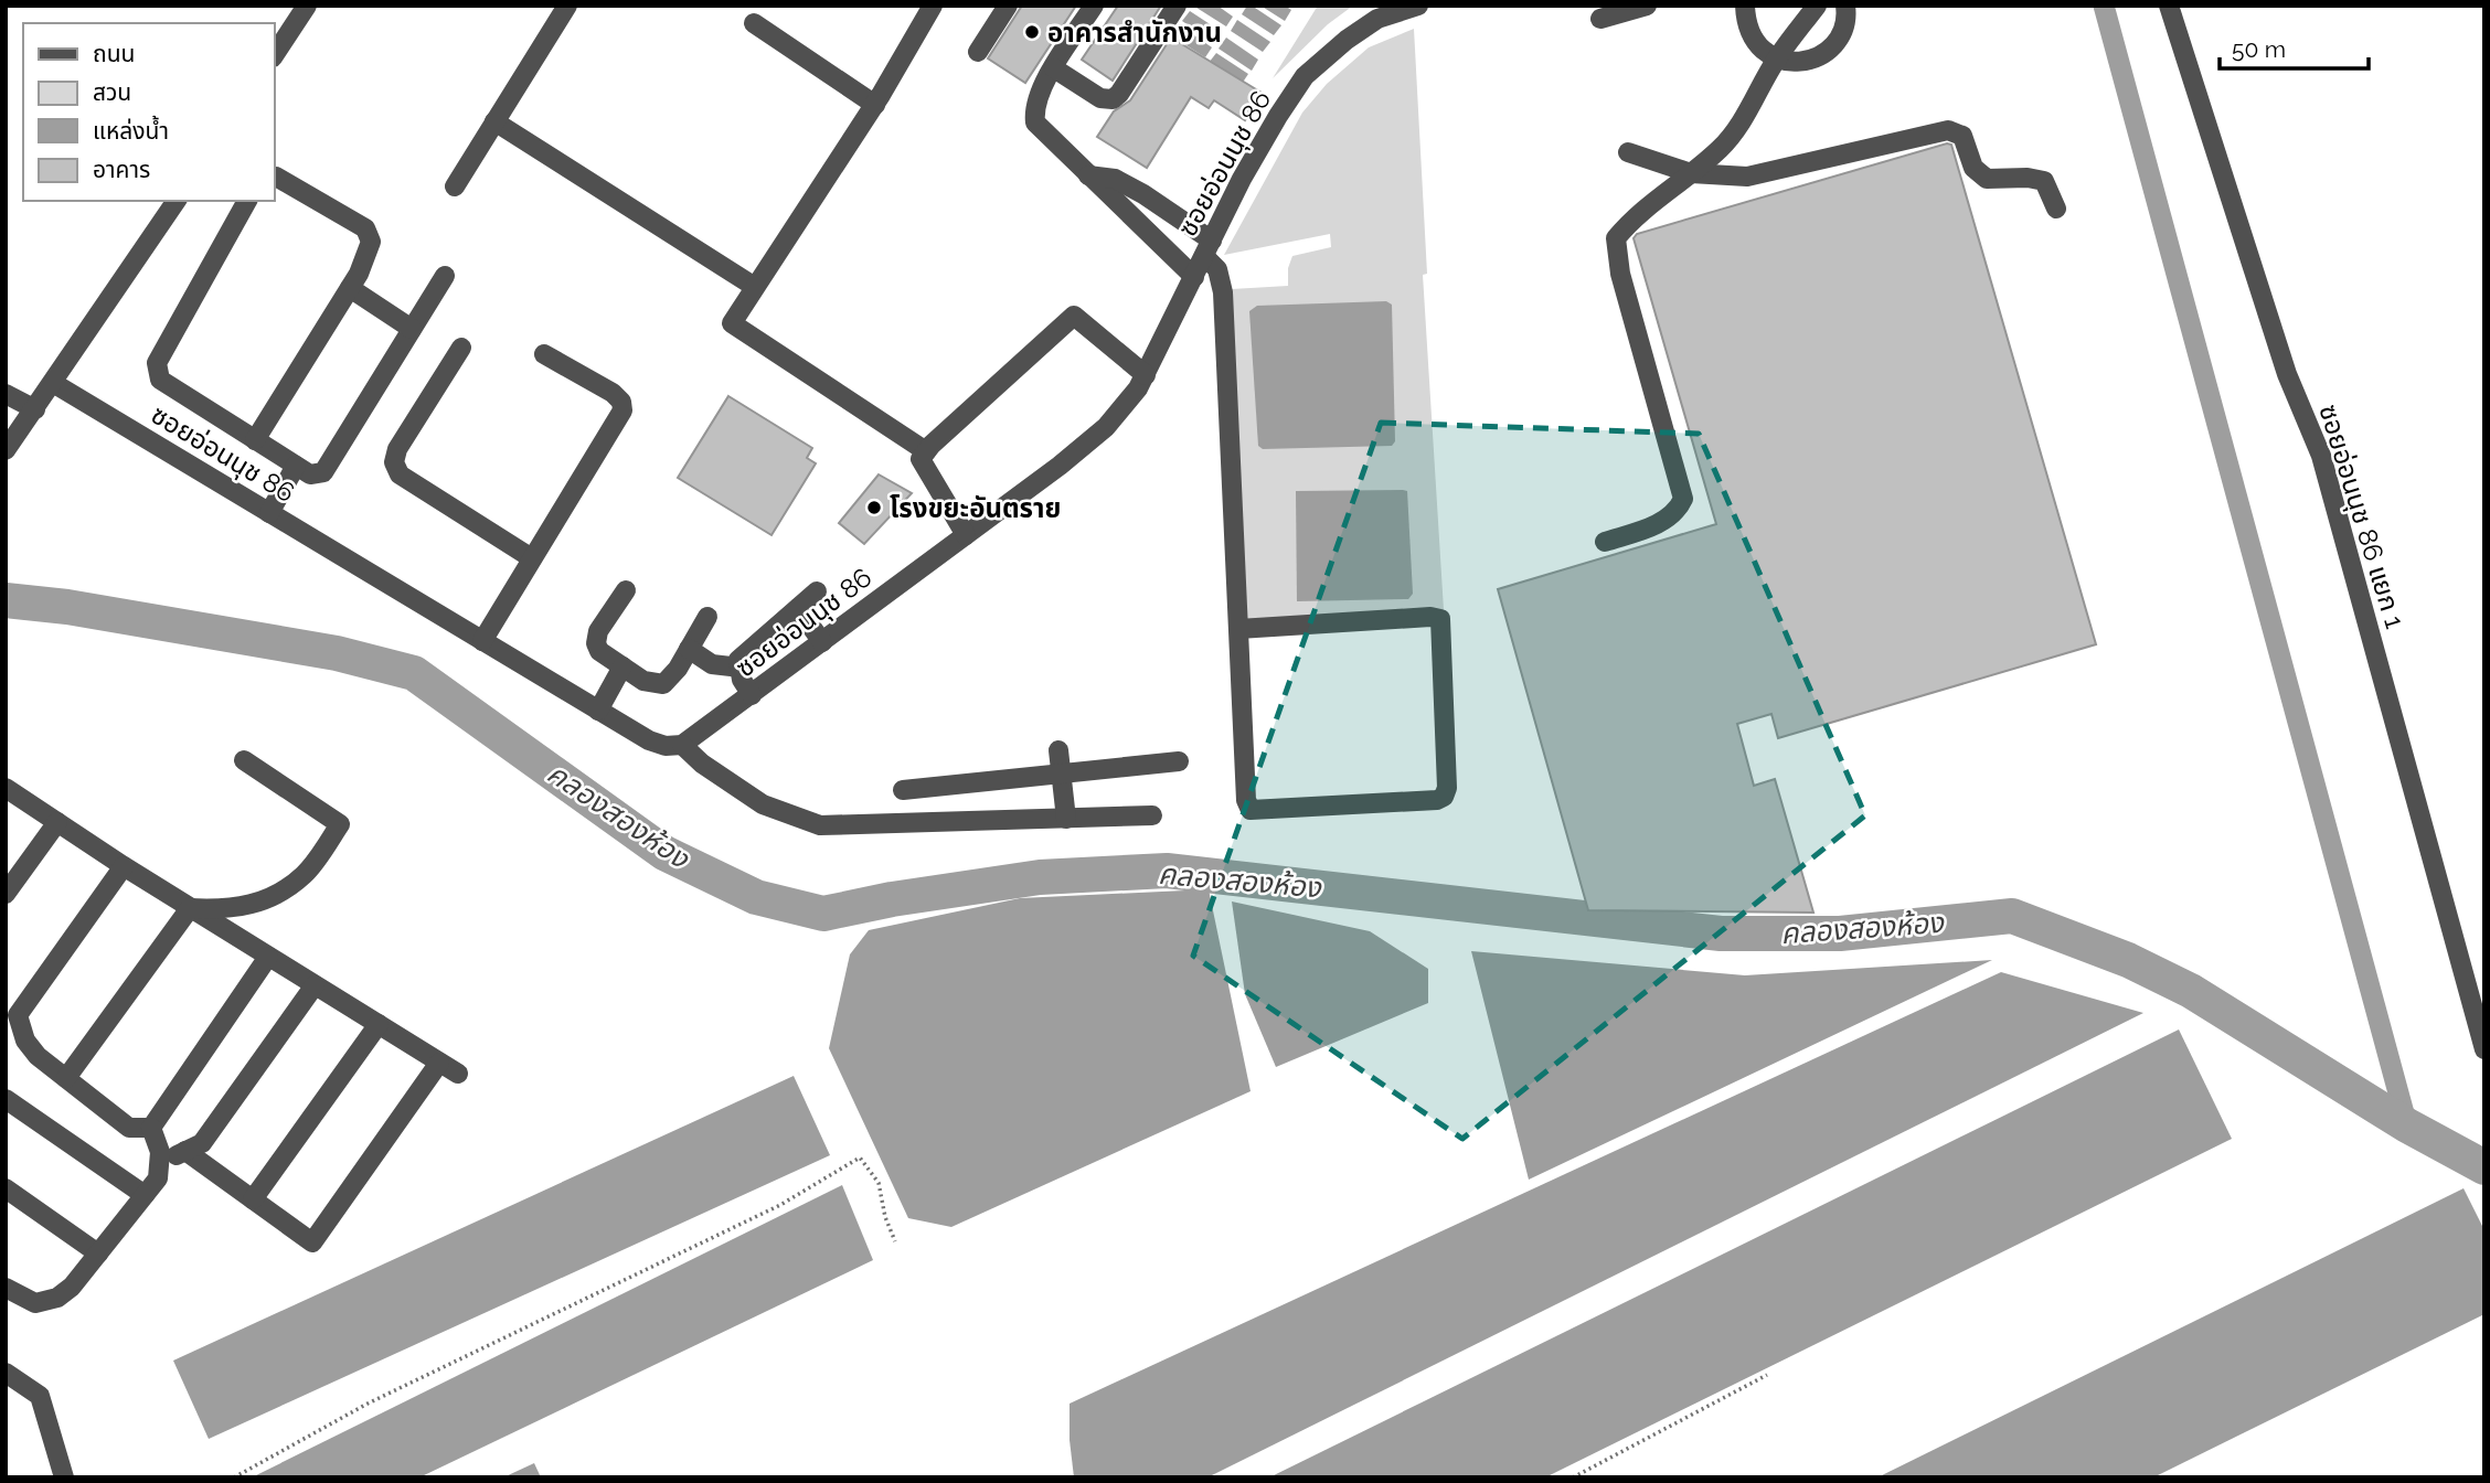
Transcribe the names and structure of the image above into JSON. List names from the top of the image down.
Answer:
{
  "streets": {
    "street": ["ซอยอ่อนนุช 86", "ซอยอ่อนนุช 86 แยก 1"]
  },
  "water": ["คลองสองห้อง"],
  "places": ["อาคารสำนักงาน", "โรงขยะอันตราย"],
  "legend": [
    "ถนน",
    "สวน",
    "แหล่งน้ำ",
    "อาคาร"
  ],
  "scale_bar": "50 m"
}
